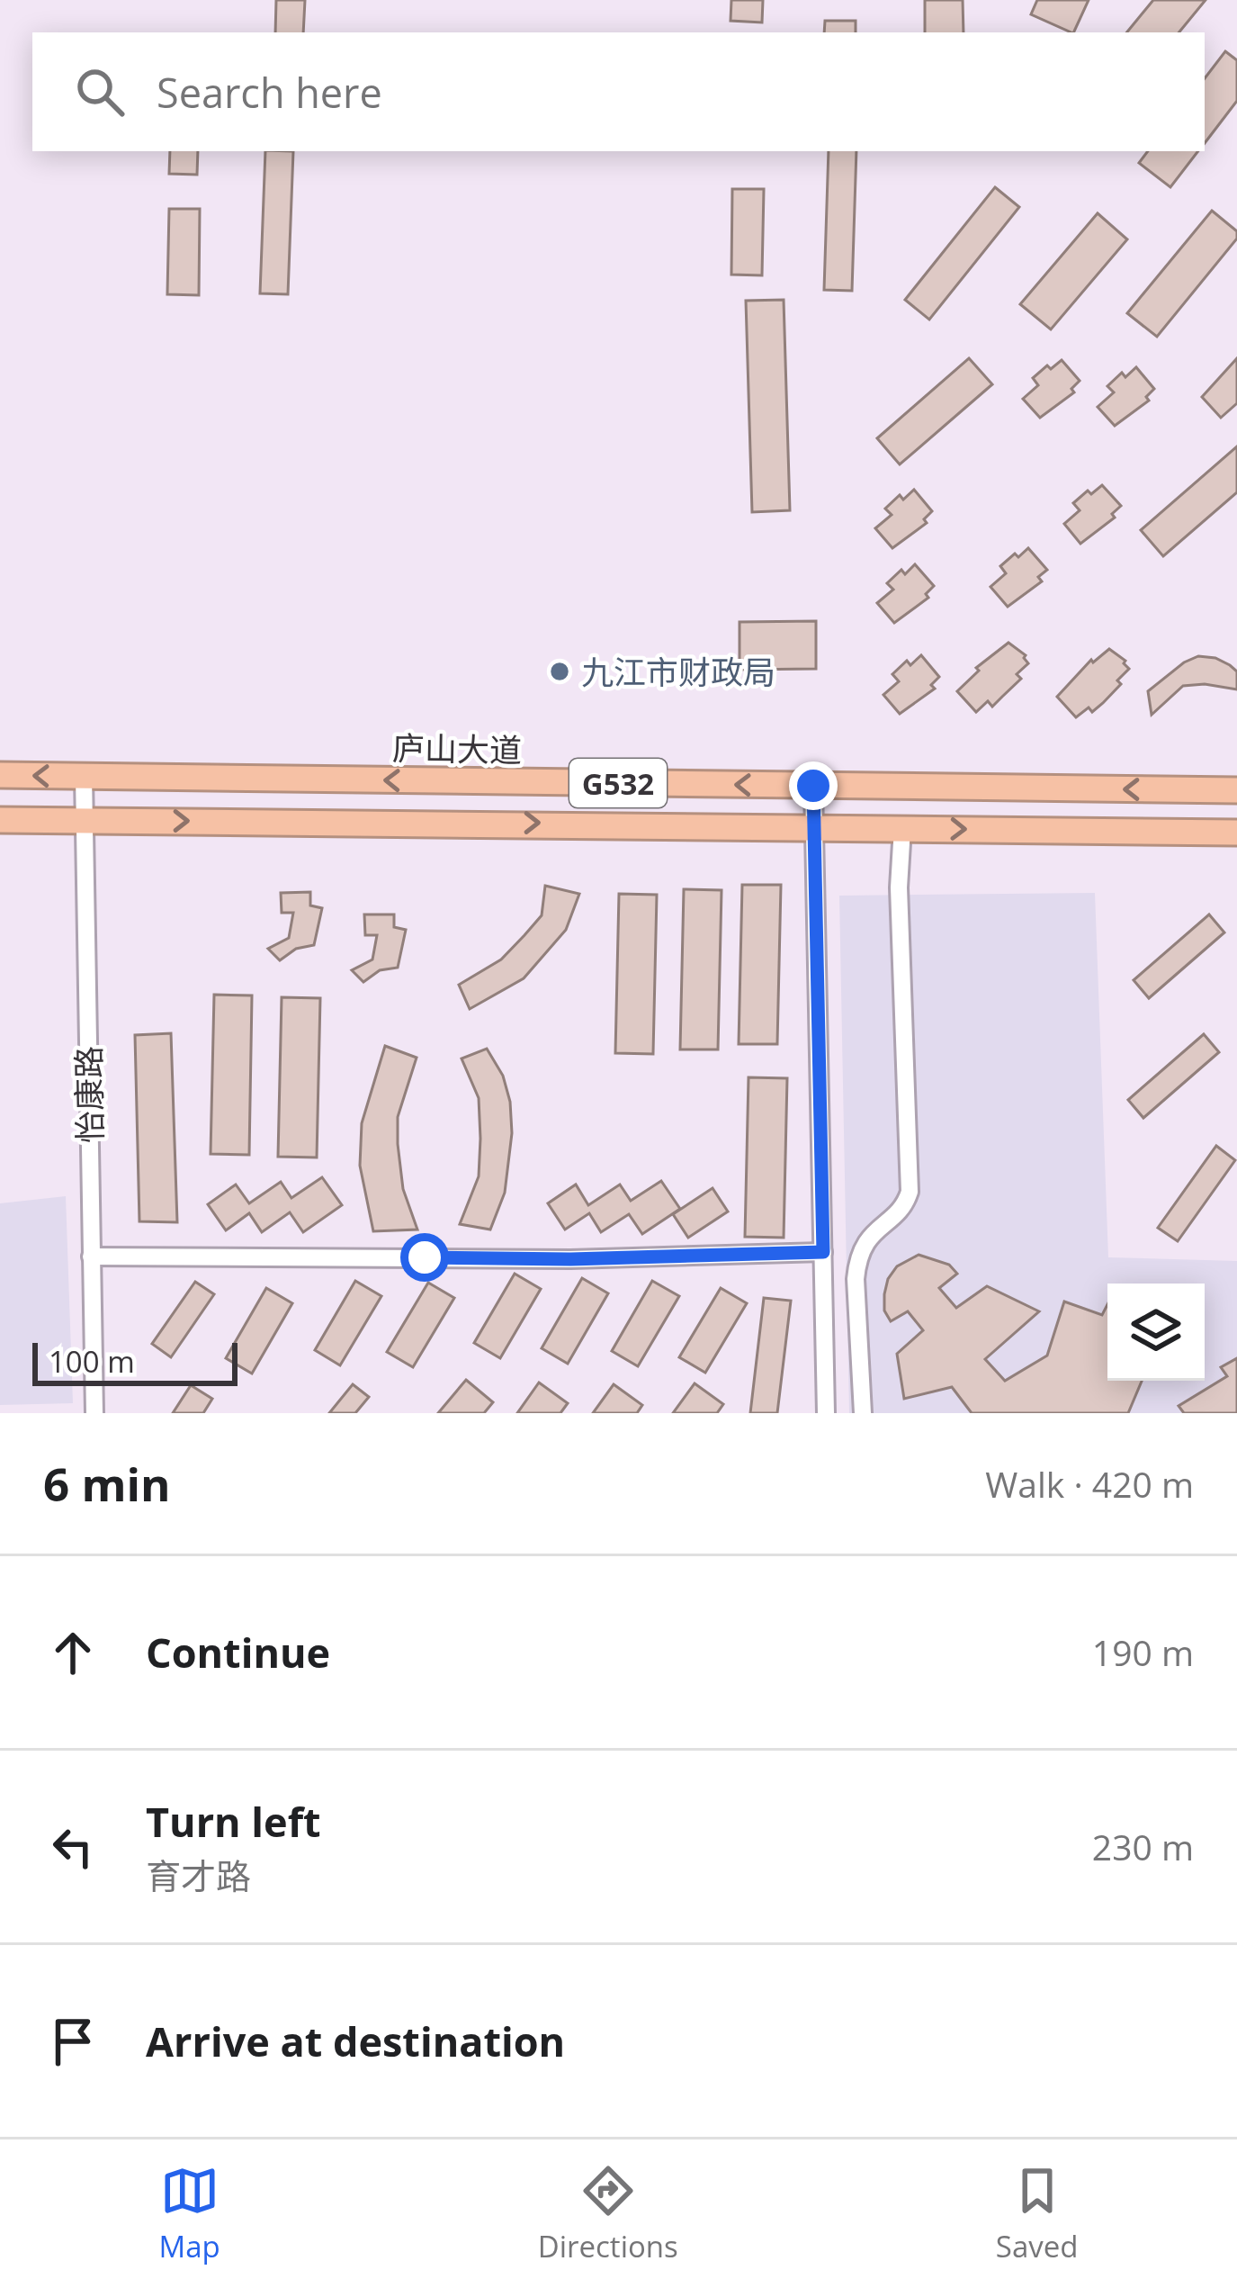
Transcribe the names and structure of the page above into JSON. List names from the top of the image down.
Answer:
{
  "streets": {
    "highway": ["庐山大道", "G532"],
    "street": ["怡康路"]
  },
  "crossings": [
    ["庐山大道", "怡康路"],
    ["G532", "怡康路"]
  ],
  "places": ["九江市财政局"],
  "scale_bar": "100 m",
  "page": {
    "search": "Search here",
    "scale": "100 m",
    "heading": ["6 min", "Walk · 420 m"],
    "list": [
      ["Continue", "190 m"],
      ["Turn left", "育才路", "230 m"],
      "Arrive at destination"
    ],
    "nav": ["Map", "Directions", "Saved"]
  }
}
